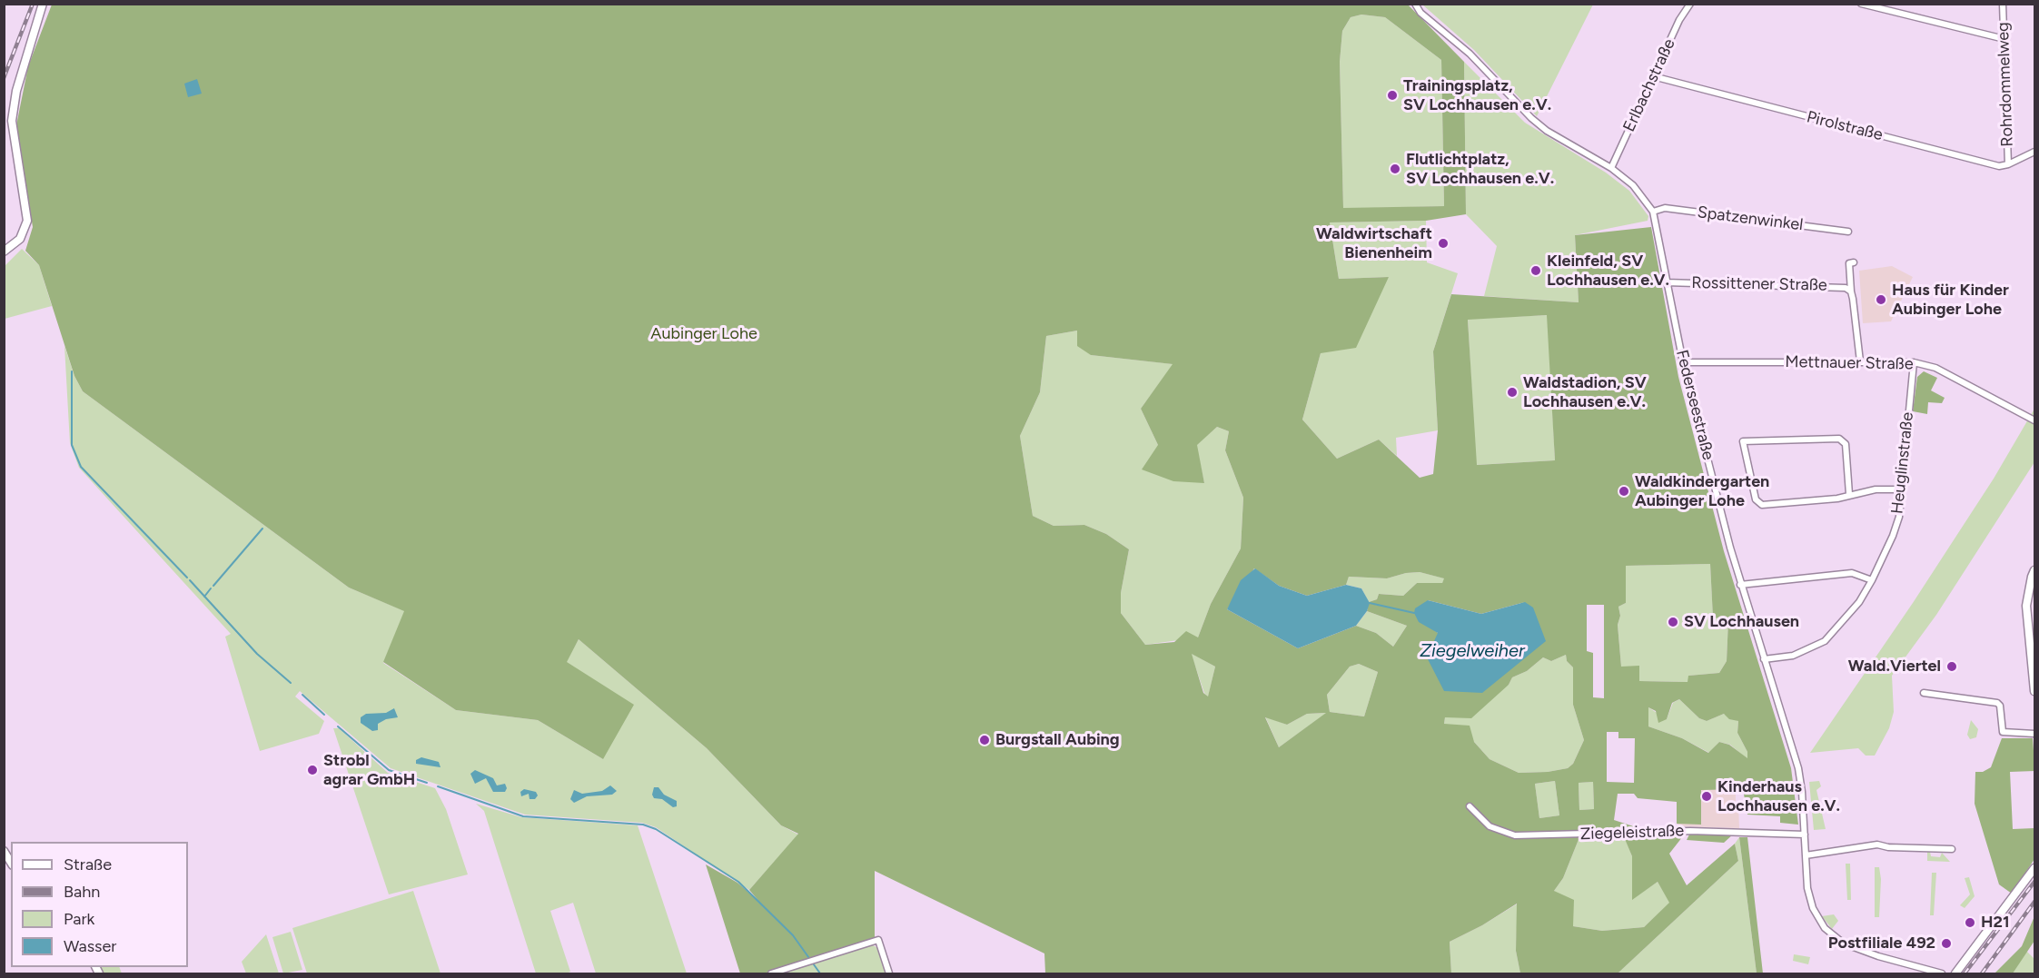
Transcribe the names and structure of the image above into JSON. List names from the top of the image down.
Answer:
{
  "streets": {
    "street": [
      "Rohrdommelweg",
      "Erlbachstraße",
      "Pirolstraße",
      "Spatzenwinkel",
      "Rossittener Straße",
      "Mettnauer Straße",
      "Federseestraße",
      "Heuglinstraße",
      "Ziegeleistraße"
    ]
  },
  "crossings": [
    ["Rohrdommelweg", "Pirolstraße"],
    ["Erlbachstraße", "Pirolstraße"],
    ["Erlbachstraße", "Federseestraße"],
    ["Spatzenwinkel", "Federseestraße"],
    ["Rossittener Straße", "Mettnauer Straße"],
    ["Rossittener Straße", "Federseestraße"],
    ["Mettnauer Straße", "Federseestraße"],
    ["Mettnauer Straße", "Heuglinstraße"],
    ["Federseestraße", "Heuglinstraße"],
    ["Federseestraße", "Ziegeleistraße"]
  ],
  "water": ["Ziegelweiher"],
  "parks": ["Aubinger Lohe"],
  "places": [
    "Trainingsplatz, SV Lochhausen e.V.",
    "Flutlichtplatz, SV Lochhausen e.V.",
    "Waldwirtschaft Bienenheim",
    "Kleinfeld, SV Lochhausen e.V.",
    "Haus für Kinder Aubinger Lohe",
    "Waldstadion, SV Lochhausen e.V.",
    "Waldkindergarten Aubinger Lohe",
    "SV Lochhausen",
    "Wald.Viertel",
    "Burgstall Aubing",
    "Strobl agrar GmbH",
    "Kinderhaus Lochhausen e.V.",
    "H21",
    "Postfiliale 492"
  ],
  "legend": [
    "Straße",
    "Bahn",
    "Park",
    "Wasser"
  ]
}
